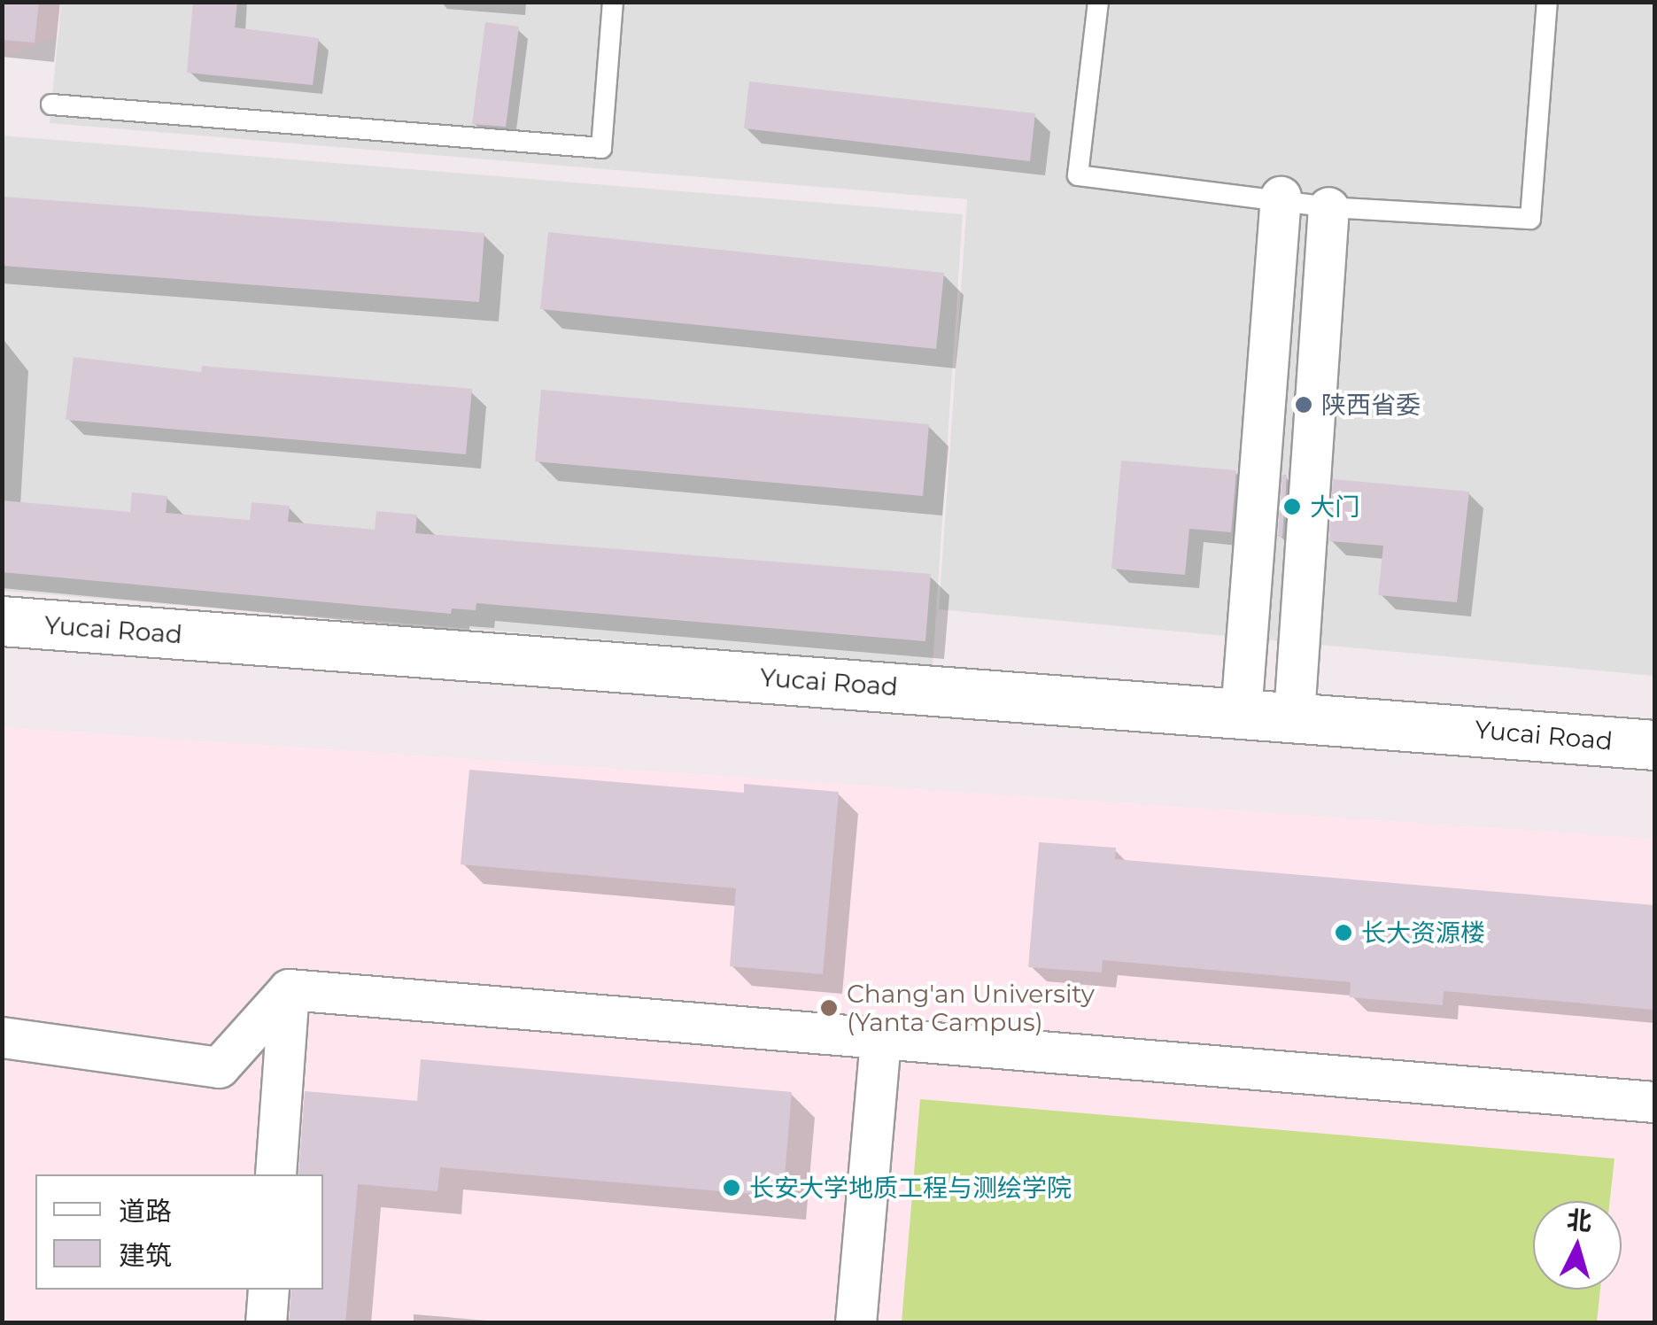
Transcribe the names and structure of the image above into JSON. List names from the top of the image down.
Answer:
{
  "streets": {
    "street": ["Yucai Road"]
  },
  "places": [
    "陕西省委",
    "大门",
    "长大资源楼",
    "Chang'an University (Yanta Campus)",
    "长安大学地质工程与测绘学院"
  ],
  "legend": ["道路", "建筑"],
  "north": "top"
}
